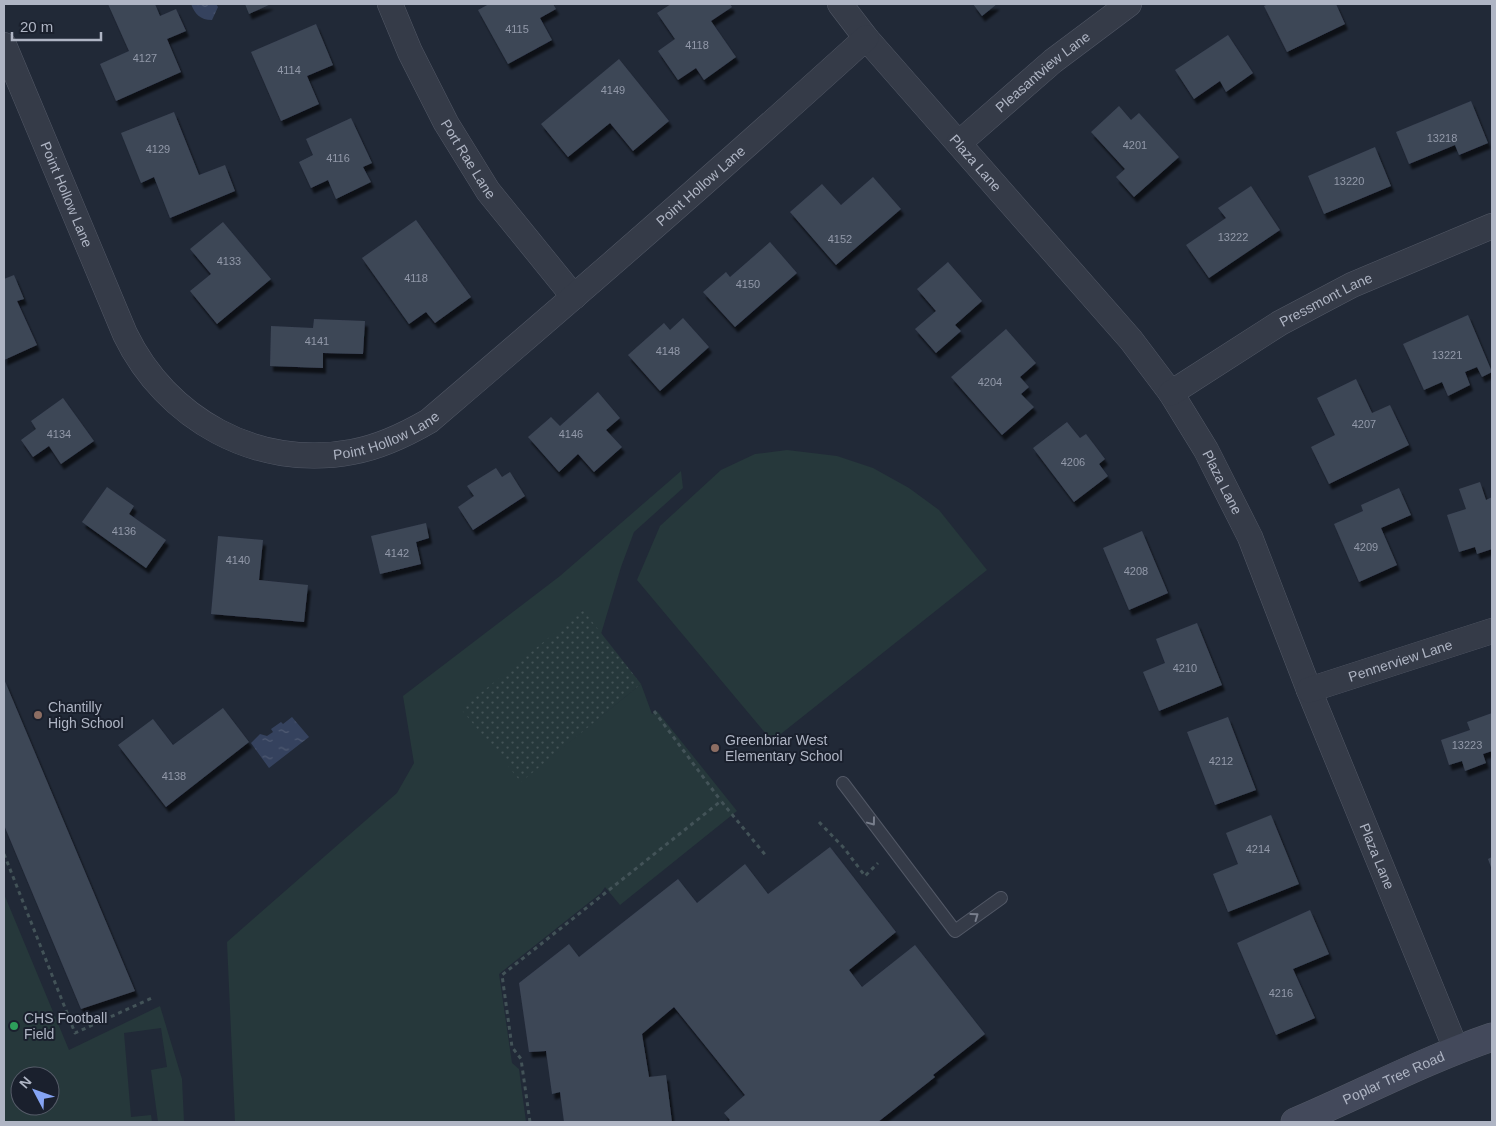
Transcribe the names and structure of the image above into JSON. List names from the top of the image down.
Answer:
{
  "streets": {
    "street": [
      "Pleasantview Lane",
      "Port Rae Lane",
      "Plaza Lane",
      "Point Hollow Lane",
      "Pressmont Lane",
      "Pennerview Lane",
      "Poplar Tree Road"
    ]
  },
  "crossings": [
    ["Pleasantview Lane", "Plaza Lane"],
    ["Port Rae Lane", "Point Hollow Lane"],
    ["Plaza Lane", "Point Hollow Lane"],
    ["Plaza Lane", "Pressmont Lane"],
    ["Plaza Lane", "Pennerview Lane"],
    ["Plaza Lane", "Poplar Tree Road"]
  ],
  "places": ["Chantilly High School", "Greenbriar West Elementary School", "CHS Football Field"],
  "house_numbers": [
    "4115",
    "4118",
    "4127",
    "4114",
    "4149",
    "13218",
    "4201",
    "4129",
    "4116",
    "13220",
    "13222",
    "4152",
    "4133",
    "4118",
    "4150",
    "4141",
    "4148",
    "13221",
    "4204",
    "4207",
    "4134",
    "4146",
    "4206",
    "4136",
    "4209",
    "4142",
    "4140",
    "4208",
    "4210",
    "13223",
    "4212",
    "4138",
    "4214",
    "4216"
  ],
  "scale_bar": "20 m",
  "north": "top left"
}
